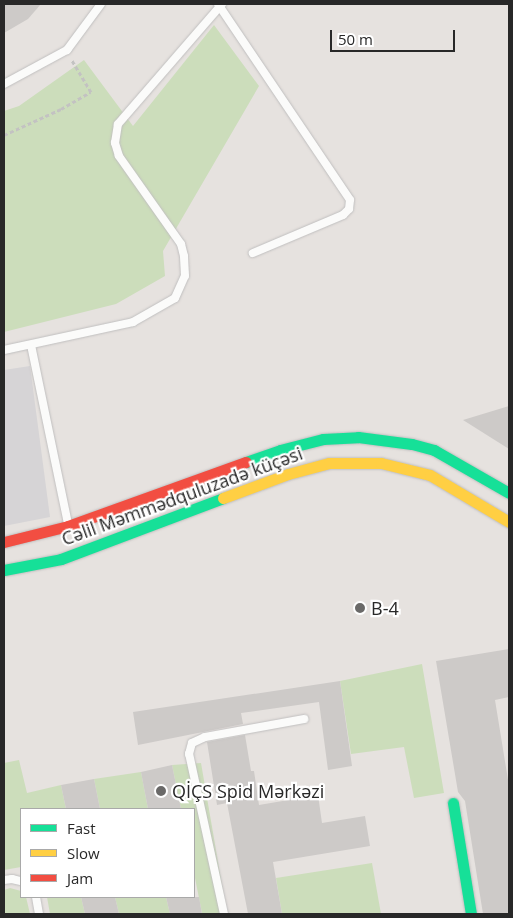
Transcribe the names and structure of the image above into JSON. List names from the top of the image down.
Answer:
{
  "streets": {
    "main road": ["Cəlil Məmmədquluzadə küçəsi"]
  },
  "places": ["B-4", "QİÇS Spid Mərkəzi"],
  "legend": ["Fast", "Slow", "Jam"],
  "scale_bar": "50 m"
}
